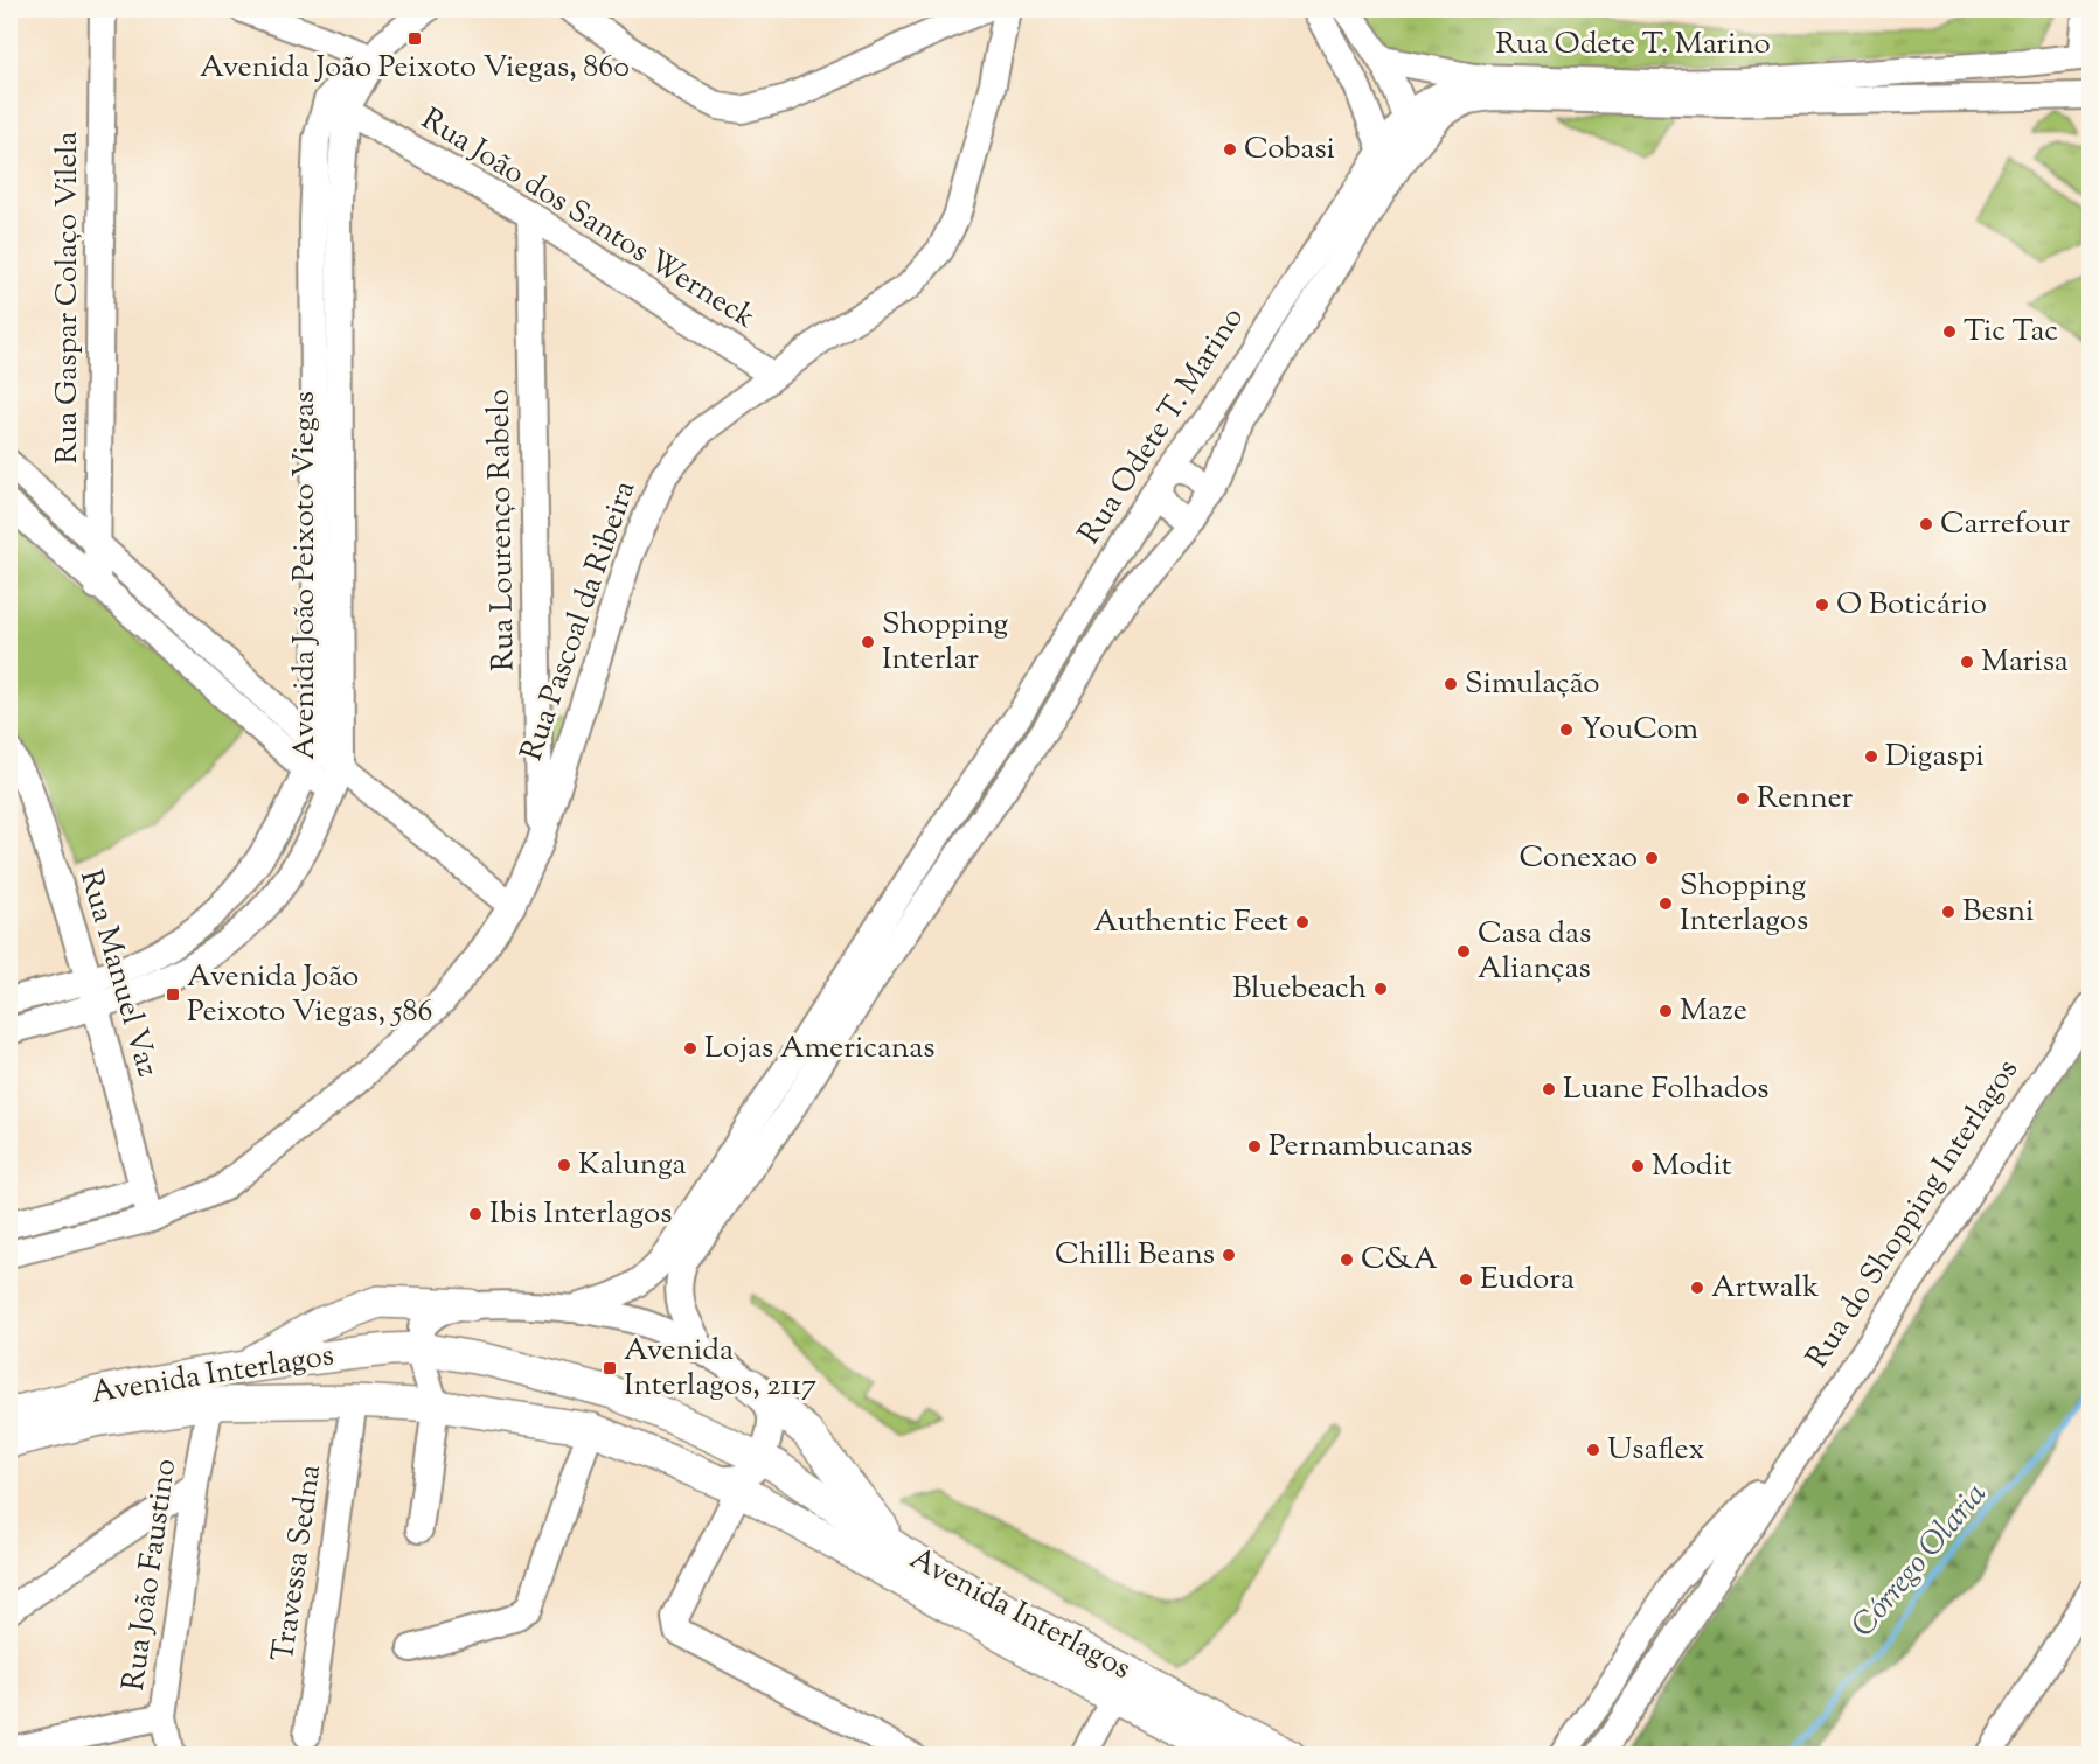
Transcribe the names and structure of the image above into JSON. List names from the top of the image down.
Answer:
{
  "streets": {
    "main road": ["Avenida Interlagos"],
    "street": [
      "Rua Odete T. Marino",
      "Rua João dos Santos Werneck",
      "Rua Gaspar Colaço Vilela",
      "Rua Lourenço Rabelo",
      "Avenida João Peixoto Viegas",
      "Rua Pascoal da Ribeira",
      "Rua Manuel Vaz",
      "Rua do Shopping Interlagos",
      "Travessa Sedna",
      "Rua João Faustino"
    ]
  },
  "crossings": [
    ["Rua João dos Santos Werneck", "Rua Lourenço Rabelo"],
    ["Rua João dos Santos Werneck", "Avenida João Peixoto Viegas"],
    ["Rua João dos Santos Werneck", "Rua Pascoal da Ribeira"],
    ["Rua Lourenço Rabelo", "Rua Pascoal da Ribeira"],
    ["Avenida João Peixoto Viegas", "Rua Manuel Vaz"],
    ["Rua Pascoal da Ribeira", "Rua Manuel Vaz"],
    ["Avenida Interlagos", "Travessa Sedna"],
    ["Avenida Interlagos", "Rua João Faustino"]
  ],
  "water": ["Córrego Olaria"],
  "places": {
    "transit": ["Avenida João Peixoto Viegas, 860", "Avenida João Peixoto Viegas, 586", "Avenida Interlagos, 2117"],
    "other": [
      "Cobasi",
      "Tic Tac",
      "Carrefour",
      "O Boticário",
      "Shopping Interlar",
      "Marisa",
      "Simulação",
      "YouCom",
      "Digaspi",
      "Renner",
      "Conexao",
      "Shopping Interlagos",
      "Besni",
      "Authentic Feet",
      "Casa das Alianças",
      "Bluebeach",
      "Maze",
      "Lojas Americanas",
      "Luane Folhados",
      "Pernambucanas",
      "Kalunga",
      "Modit",
      "Ibis Interlagos",
      "Chilli Beans",
      "C&A",
      "Eudora",
      "Artwalk",
      "Usaflex"
    ]
  }
}
